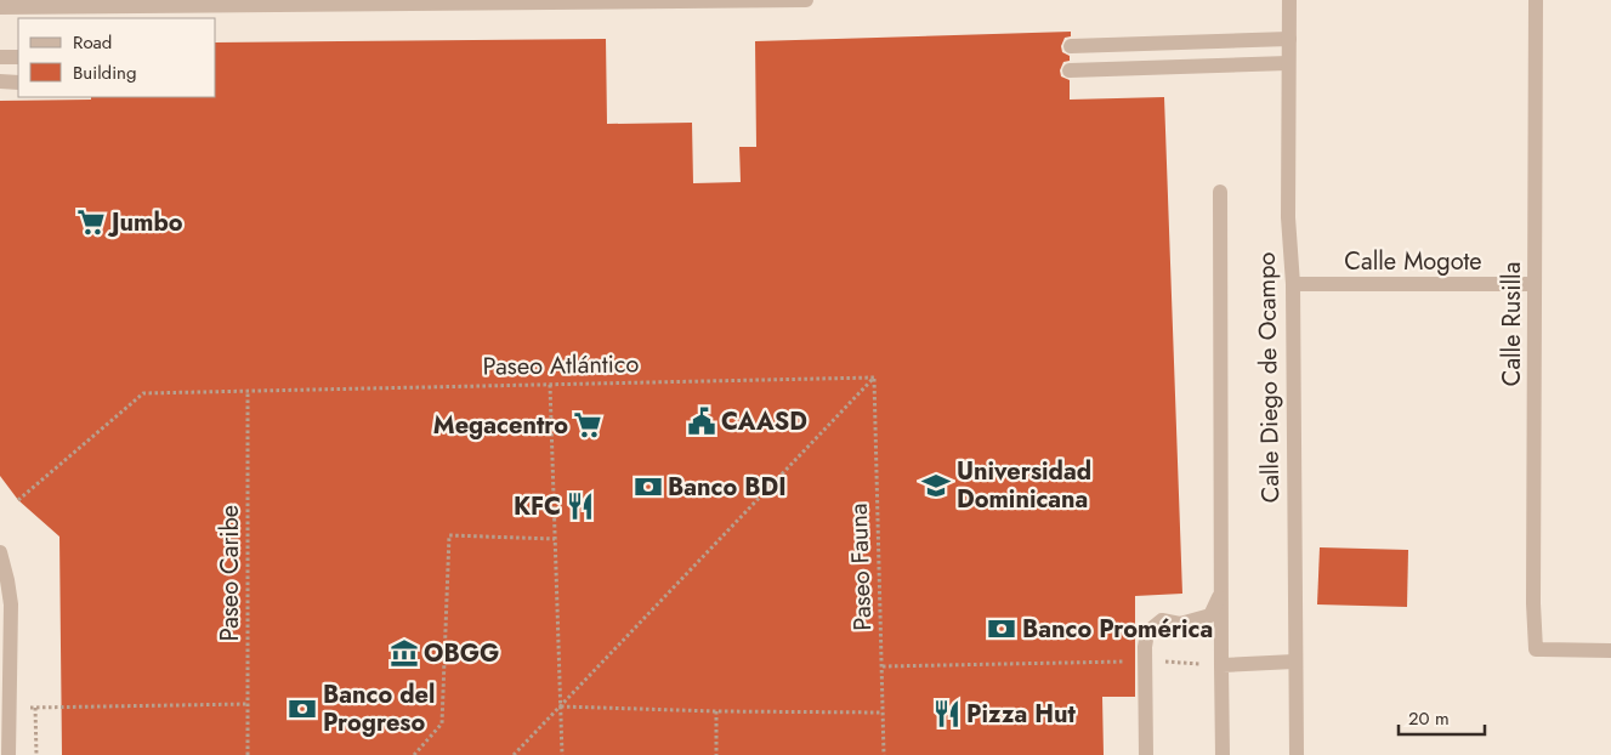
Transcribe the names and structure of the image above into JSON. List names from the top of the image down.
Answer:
{
  "streets": {
    "street": ["Calle Mogote", "Calle Rusilla", "Calle Diego de Ocampo"],
    "path": ["Paseo Atlántico", "Paseo Fauna", "Paseo Caribe"]
  },
  "crossings": [
    ["Calle Mogote", "Calle Rusilla"],
    ["Calle Mogote", "Calle Diego de Ocampo"],
    ["Paseo Atlántico", "Paseo Fauna"],
    ["Paseo Atlántico", "Paseo Caribe"]
  ],
  "places": {
    "supermarket": ["Jumbo", "Megacentro"],
    "public building": ["CAASD"],
    "school or university": ["Universidad Dominicana"],
    "bank": ["Banco BDI", "Banco Promérica", "Banco del Progreso"],
    "restaurant": ["KFC", "Pizza Hut"],
    "museum": ["OBGG"]
  },
  "legend": ["Road", "Building"],
  "scale_bar": "20 m"
}
